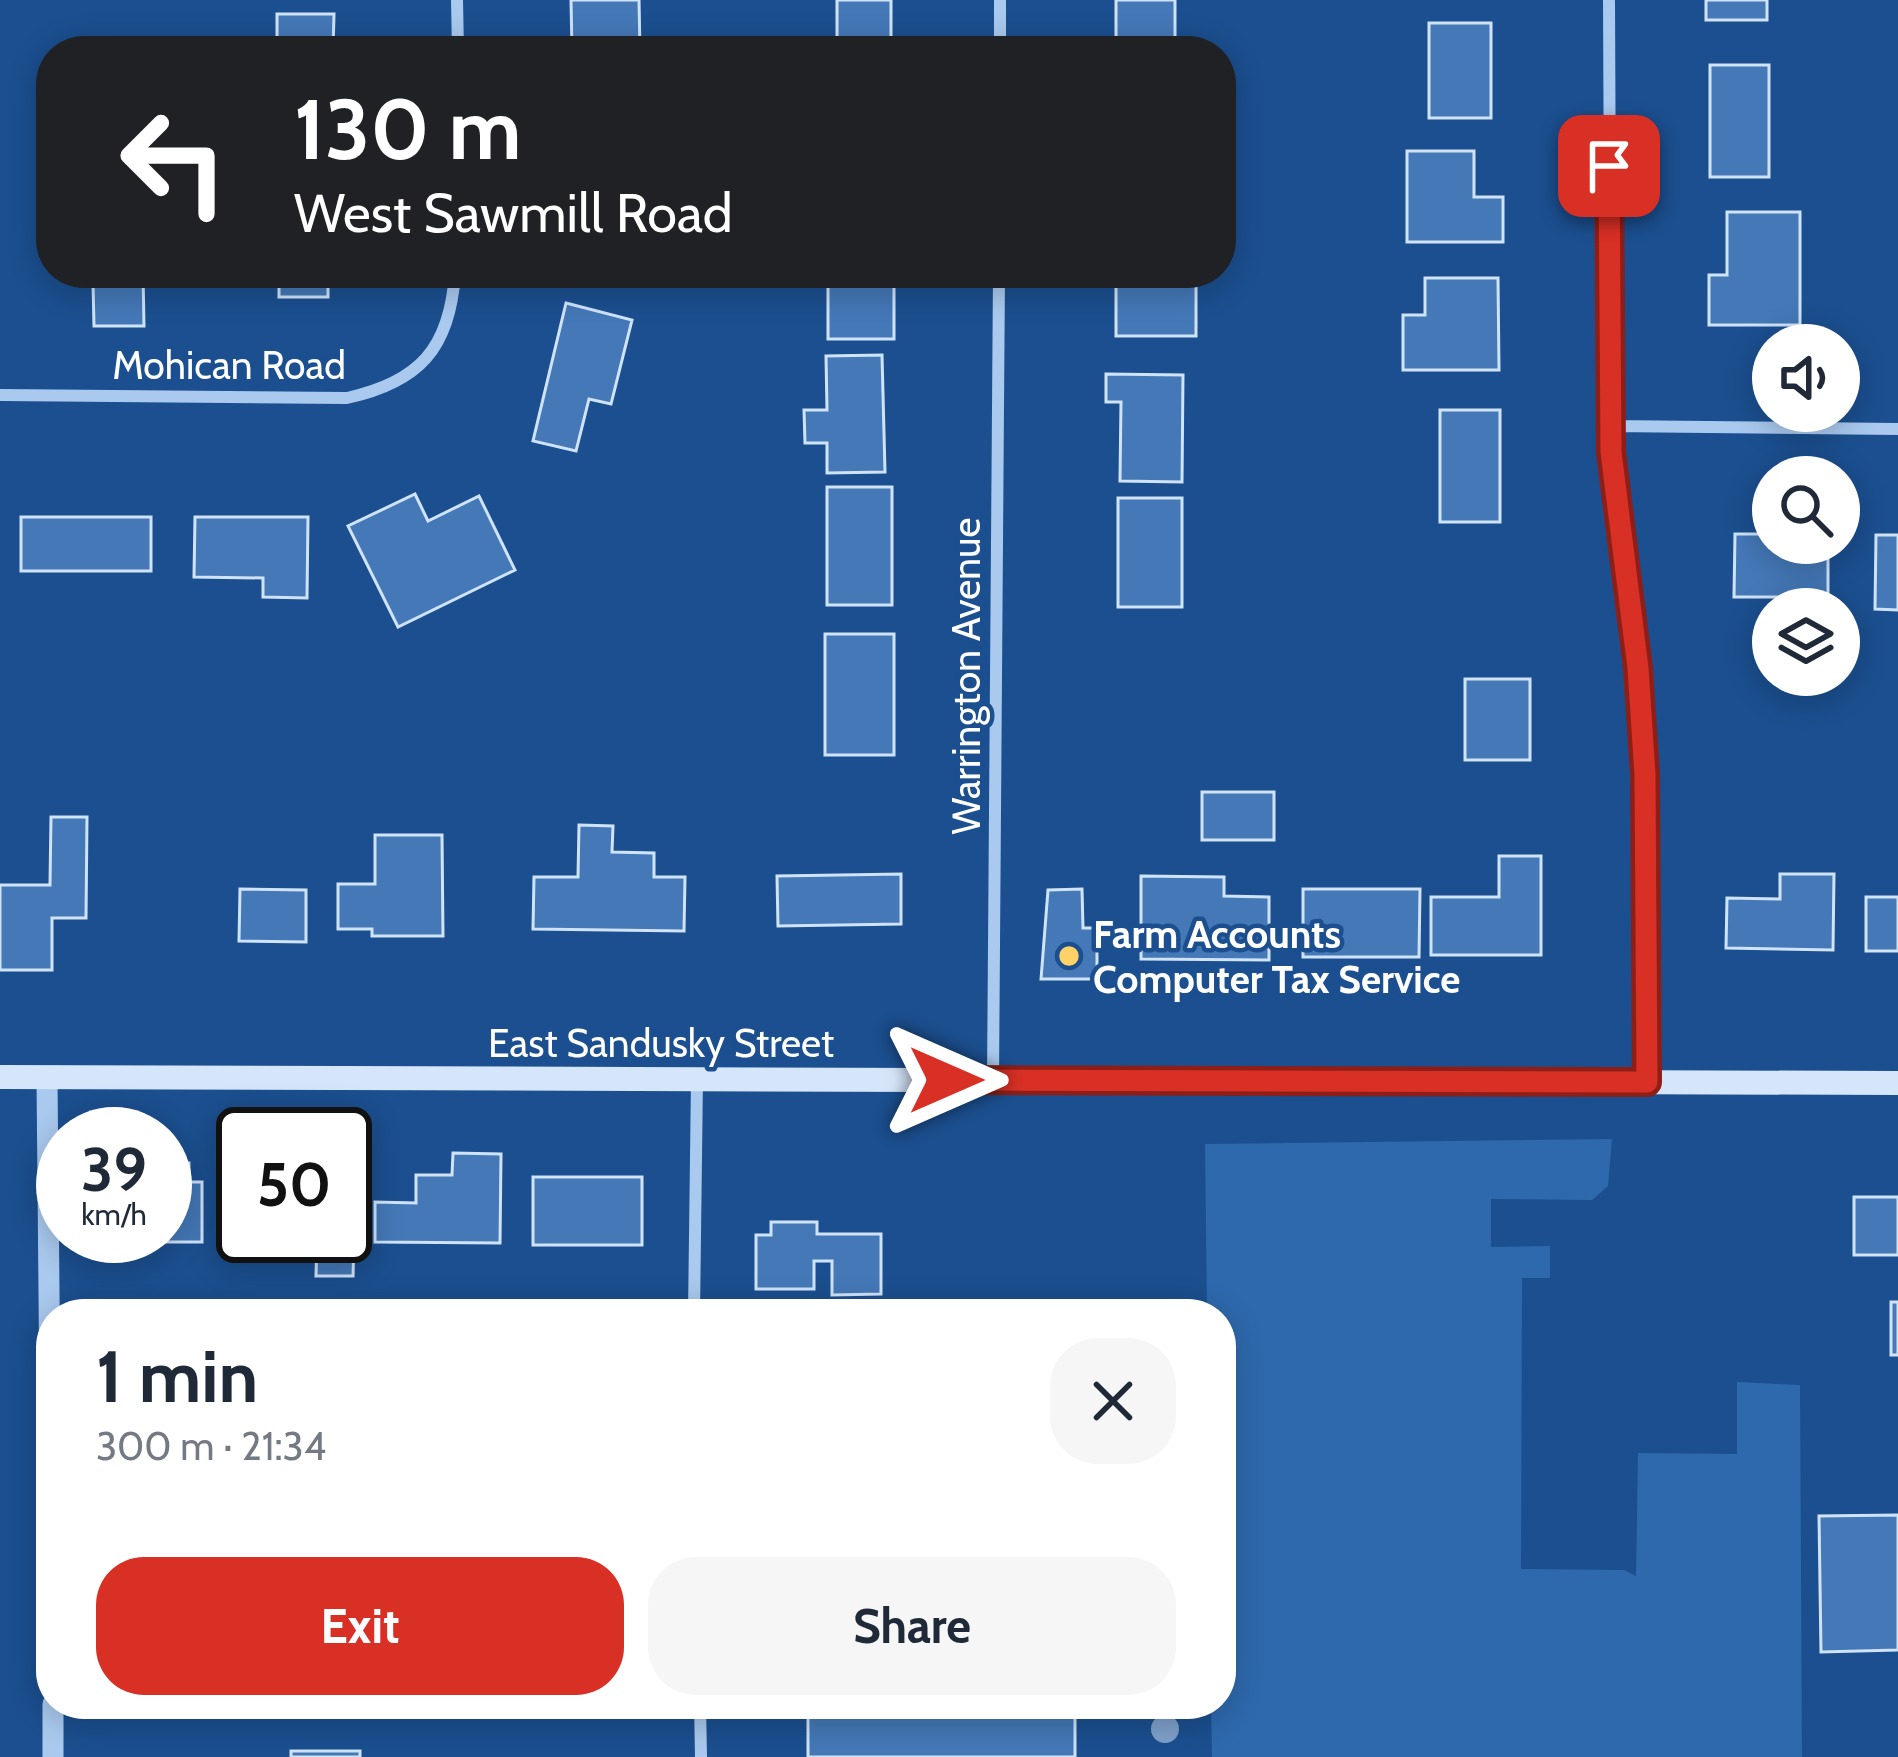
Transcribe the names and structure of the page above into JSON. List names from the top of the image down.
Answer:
{
  "streets": {
    "main road": ["East Sandusky Street"],
    "street": ["Mohican Road", "Warrington Avenue"]
  },
  "crossings": [
    ["Warrington Avenue", "East Sandusky Street"]
  ],
  "places": ["Farm Accounts Computer Tax Service"],
  "page": {
    "turn": ["130 m", "West Sawmill Road"],
    "speed": "39 km/h",
    "limit": "50",
    "heading": ["1 min", "300 m · 21:34"],
    "buttons": ["Exit", "Share"]
  }
}
